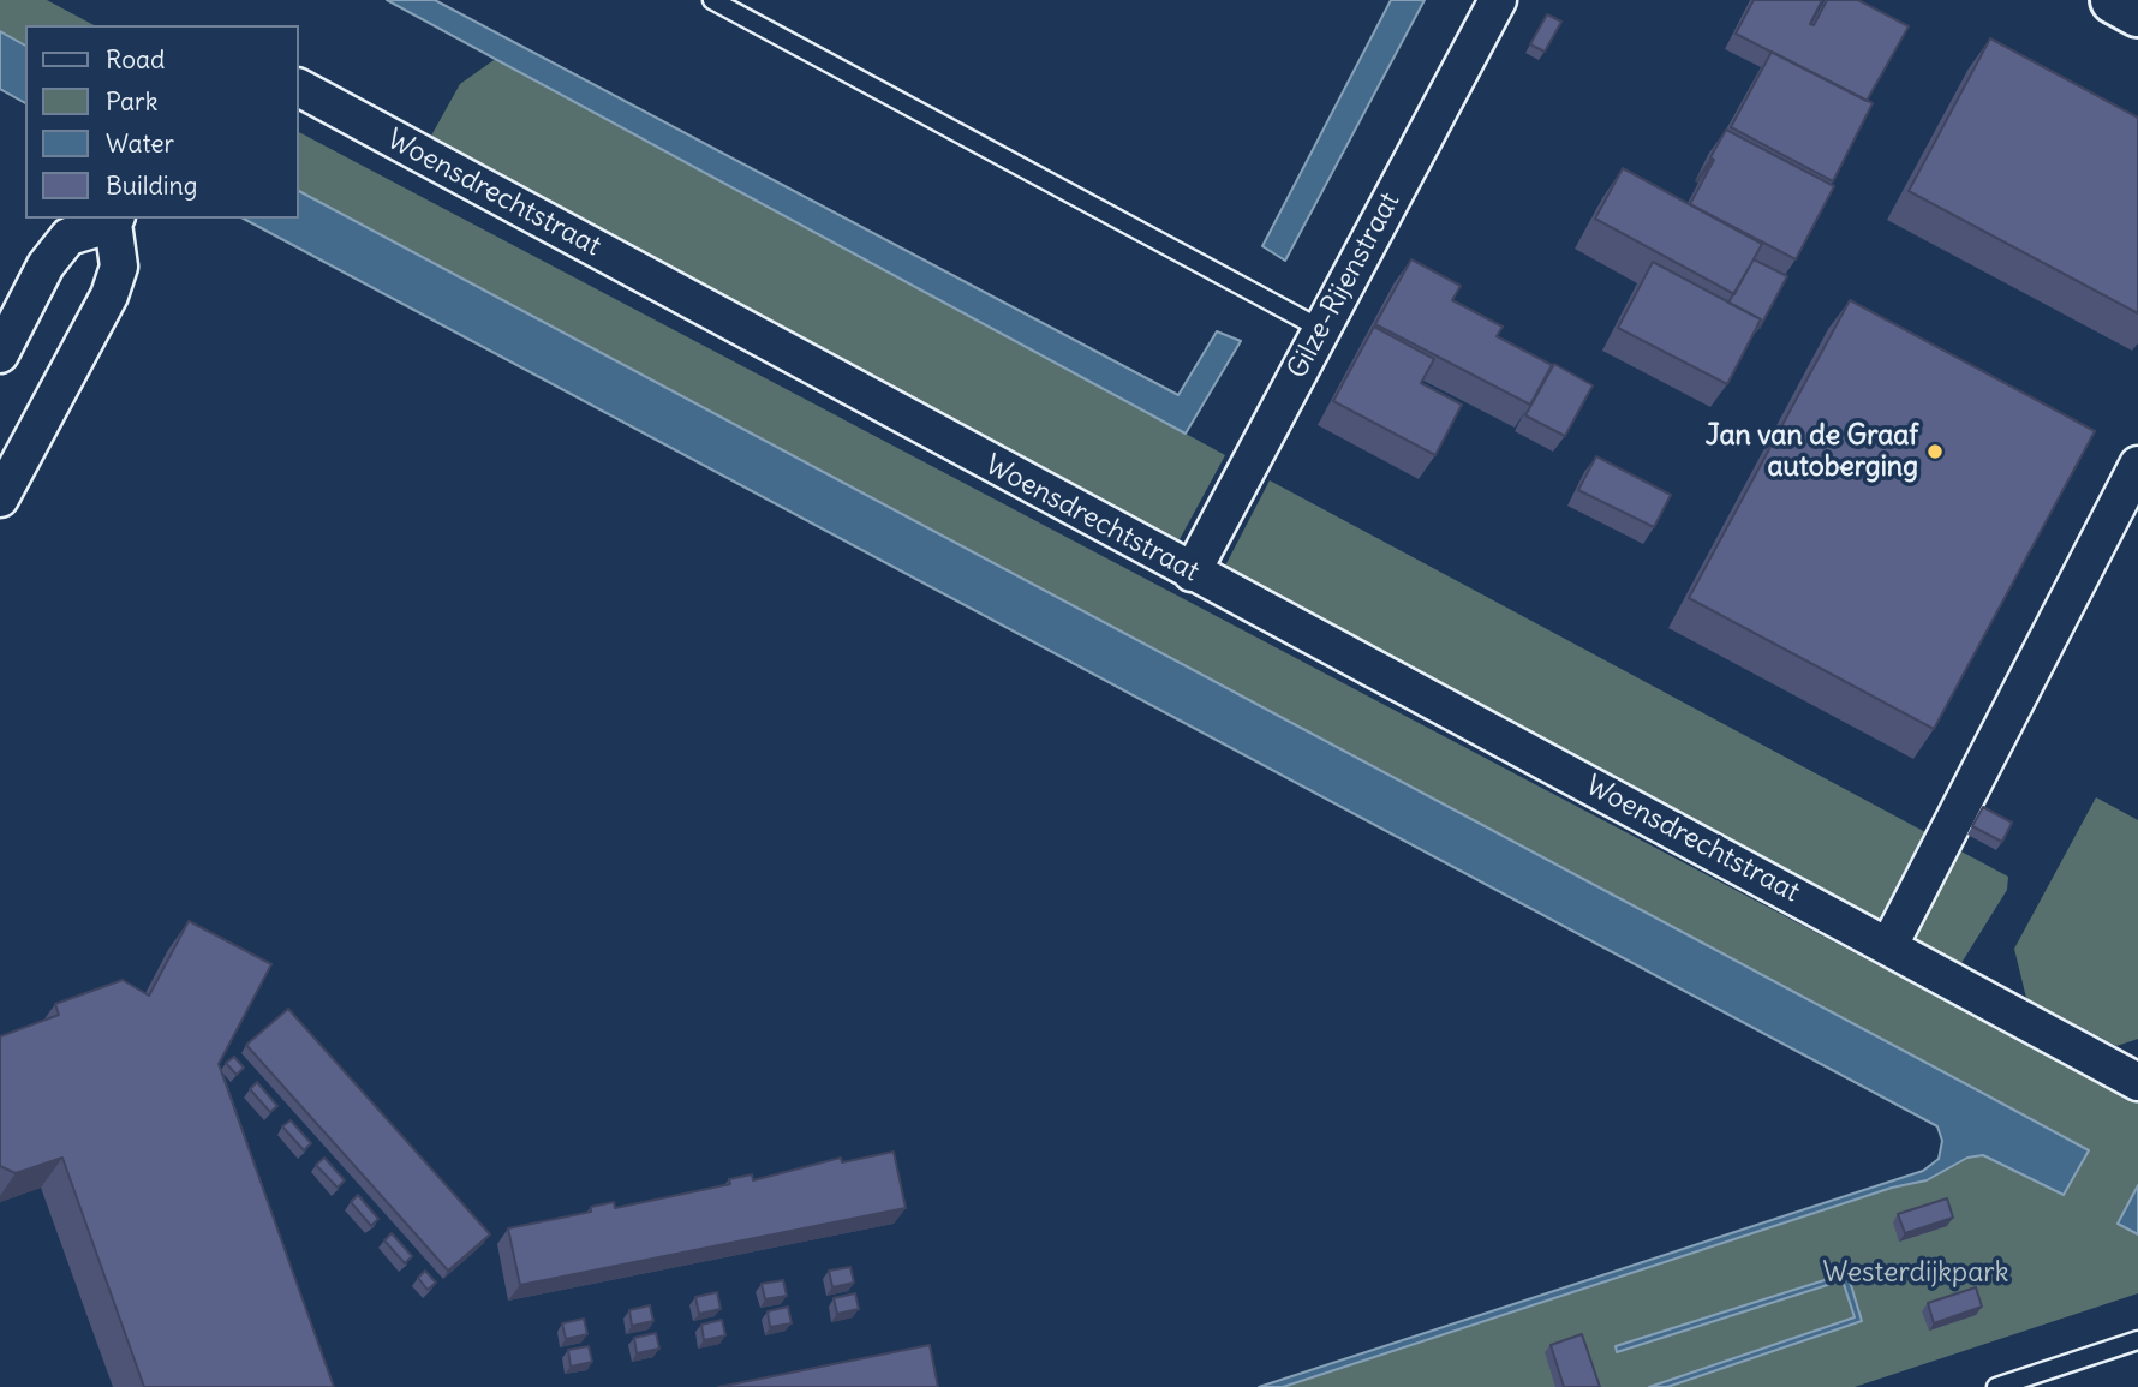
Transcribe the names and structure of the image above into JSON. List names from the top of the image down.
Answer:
{
  "streets": {
    "street": ["Woensdrechtstraat", "Gilze-Rijenstraat"]
  },
  "crossings": [
    ["Woensdrechtstraat", "Gilze-Rijenstraat"]
  ],
  "parks": ["Westerdijkpark"],
  "places": ["Jan van de Graaf autoberging"],
  "legend": [
    "Road",
    "Park",
    "Water",
    "Building"
  ]
}
